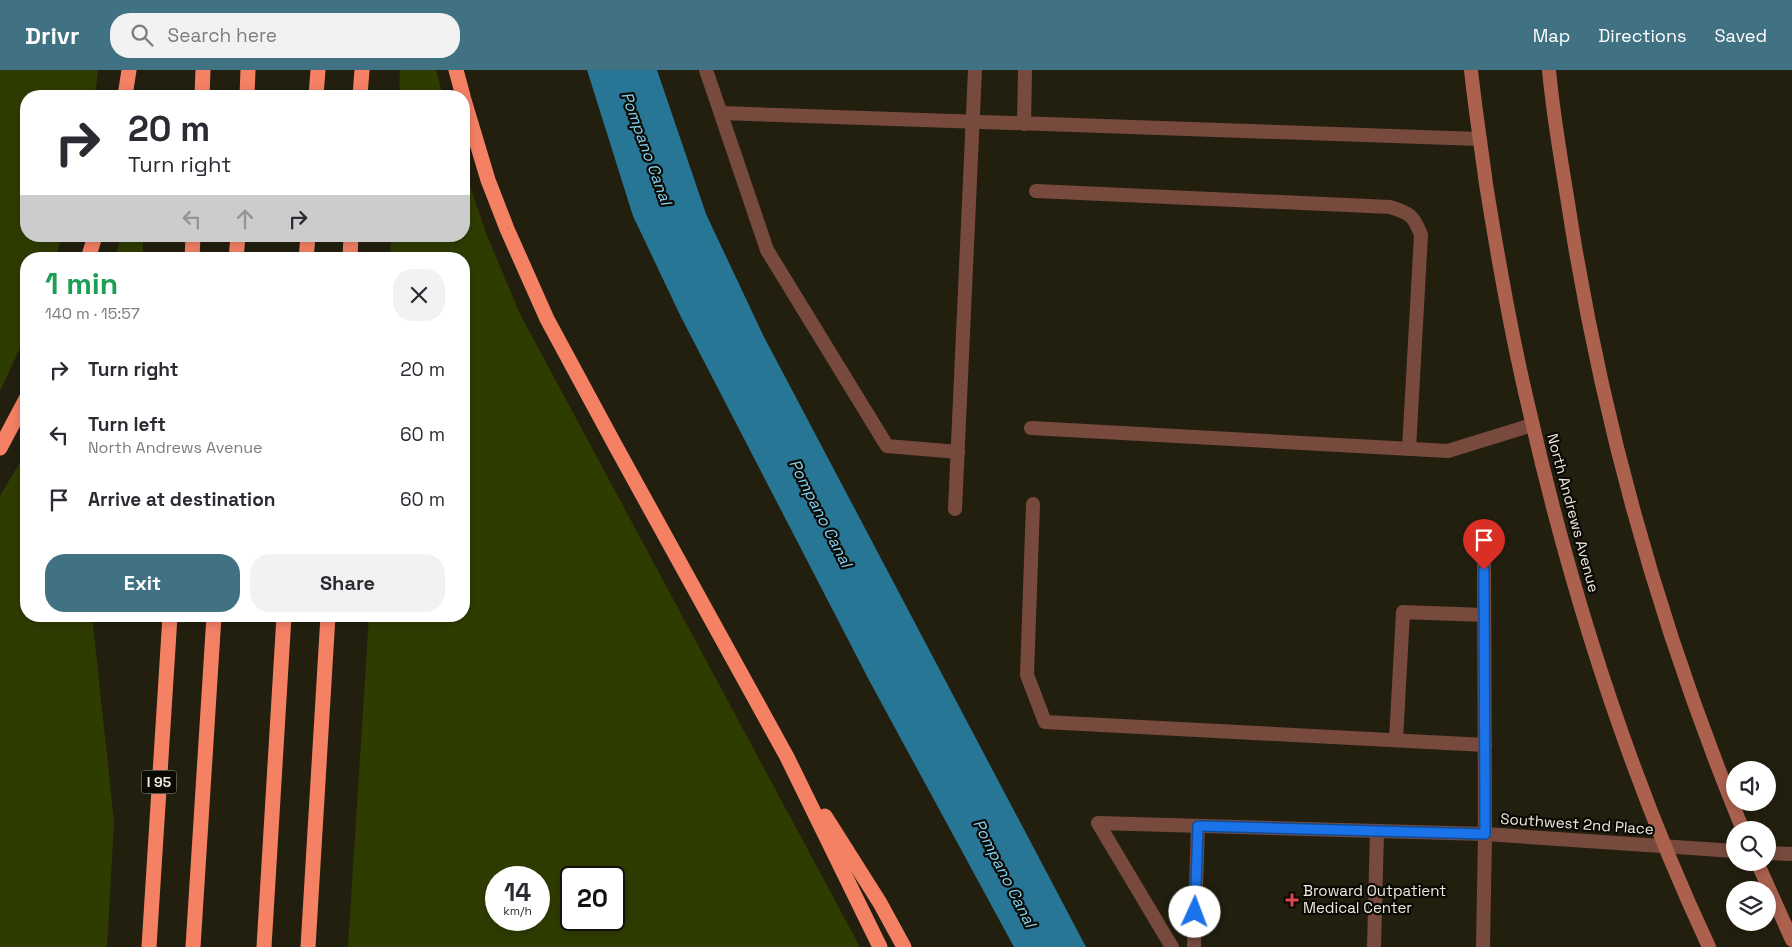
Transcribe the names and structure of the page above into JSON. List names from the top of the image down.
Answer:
{
  "streets": {
    "highway": ["I 95"],
    "main road": ["North Andrews Avenue"],
    "street": ["Southwest 2nd Place"]
  },
  "crossings": [
    ["North Andrews Avenue", "Southwest 2nd Place"]
  ],
  "water": ["Pompano Canal"],
  "places": {
    "health": ["Broward Outpatient Medical Center"]
  },
  "page": {
    "header": "Drivr",
    "search": "Search here",
    "nav": ["Map", "Directions", "Saved"],
    "turn": ["20 m", "Turn right"],
    "heading": ["1 min", "140 m · 15:57"],
    "list": [
      {
        "name": "Turn right",
        "value": "20 m"
      },
      {
        "name": "Turn left",
        "note": "North Andrews Avenue",
        "value": "60 m"
      },
      {
        "name": "Arrive at destination",
        "value": "60 m"
      }
    ],
    "buttons": ["Exit", "Share"],
    "speed": "14 km/h",
    "limit": "20"
  }
}
